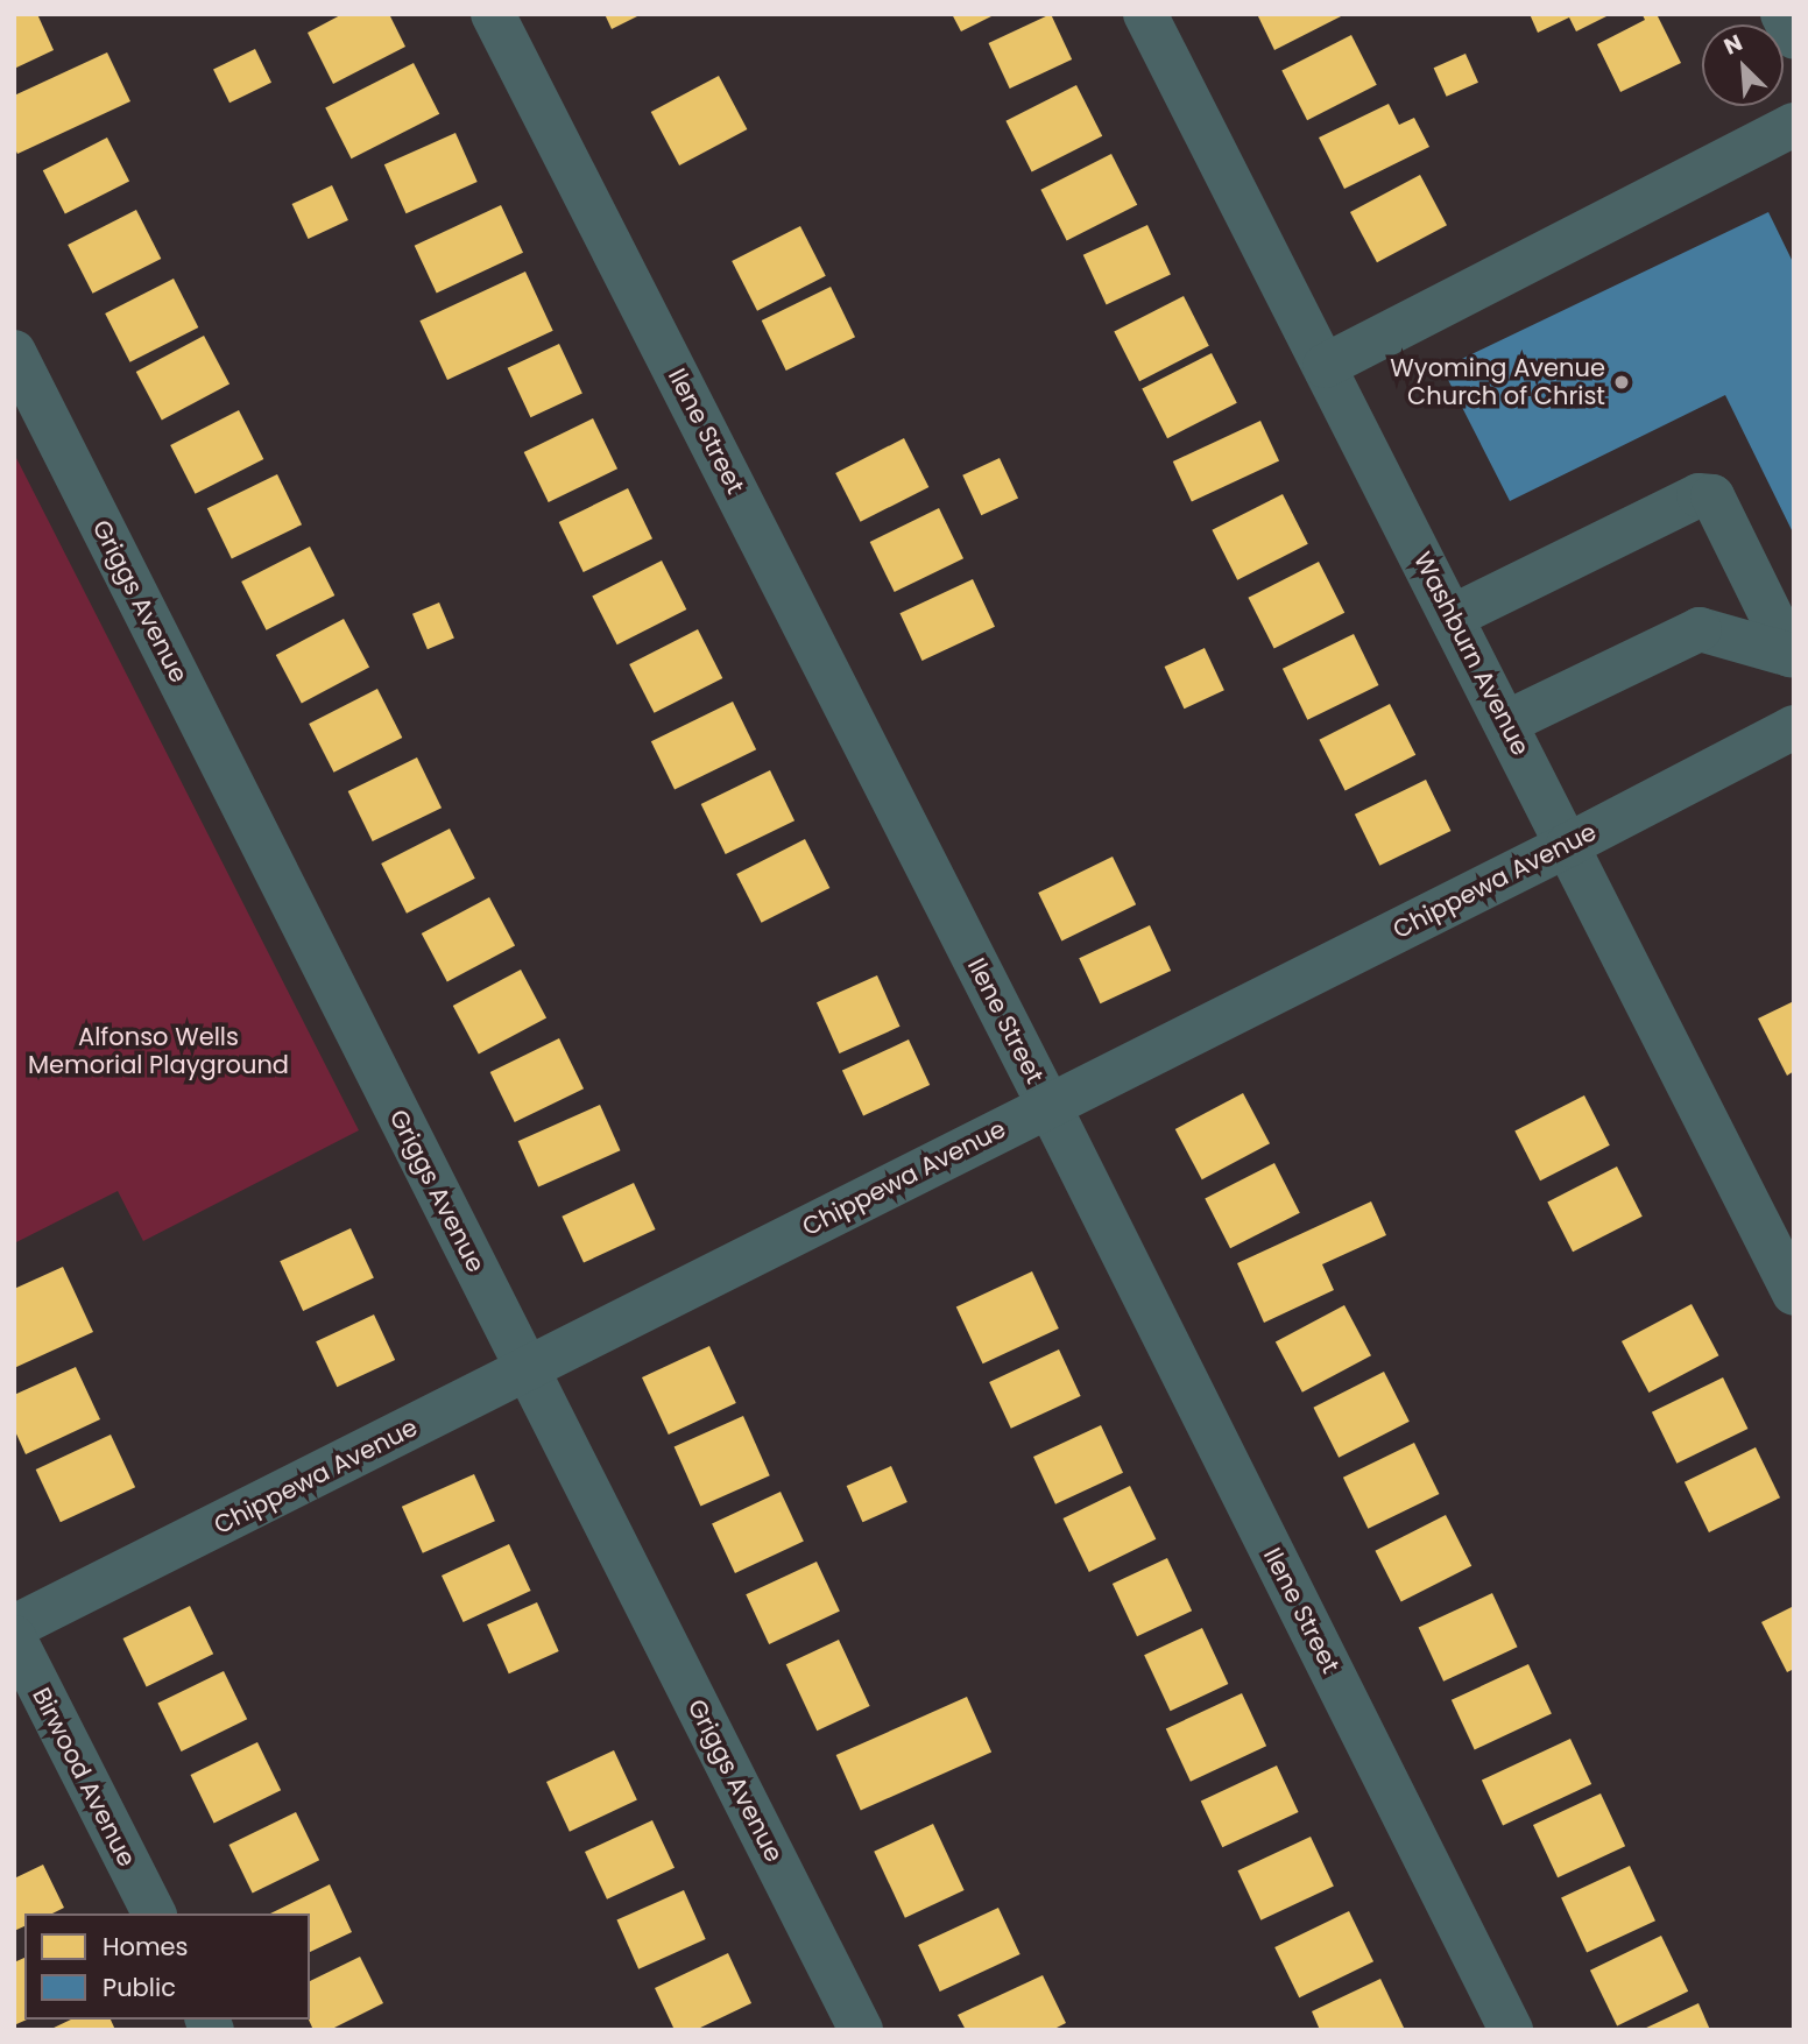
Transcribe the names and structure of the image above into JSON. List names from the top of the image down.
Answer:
{
  "streets": {
    "street": [
      "Ilene Street",
      "Griggs Avenue",
      "Washburn Avenue",
      "Chippewa Avenue",
      "Birwood Avenue"
    ]
  },
  "crossings": [
    ["Ilene Street", "Chippewa Avenue"],
    ["Griggs Avenue", "Chippewa Avenue"],
    ["Washburn Avenue", "Chippewa Avenue"]
  ],
  "parks": ["Alfonso Wells Memorial Playground"],
  "places": ["Wyoming Avenue Church of Christ"],
  "legend": ["Homes", "Public"],
  "north": "top left"
}
